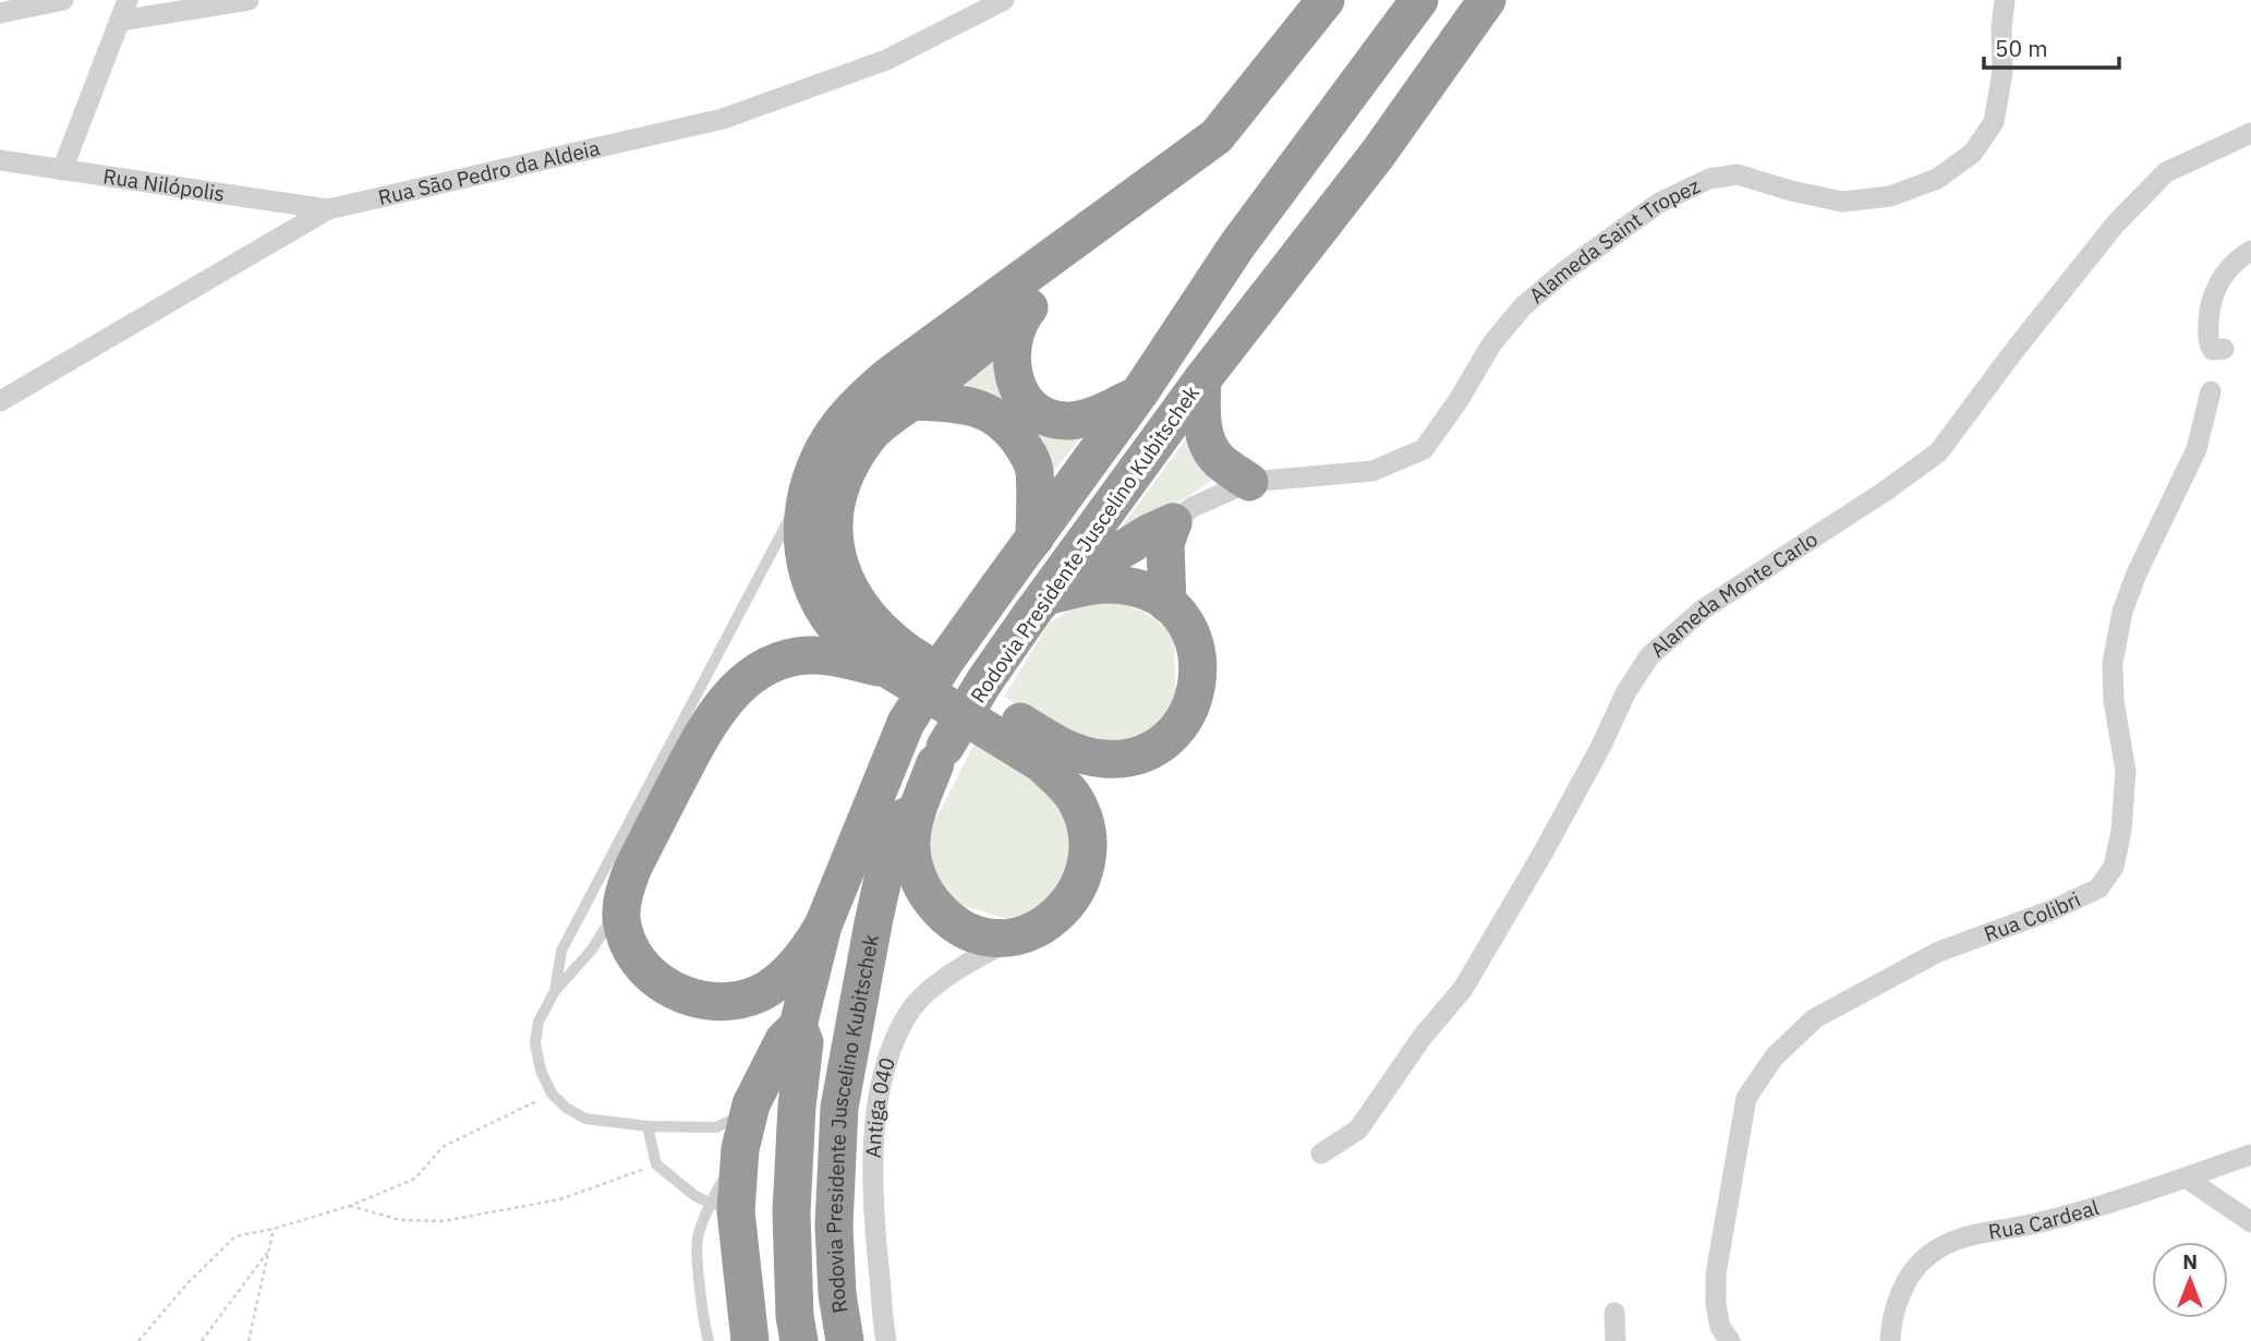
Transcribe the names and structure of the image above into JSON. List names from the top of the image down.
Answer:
{
  "streets": {
    "highway": ["Rodovia Presidente Juscelino Kubitschek"],
    "street": [
      "Rua São Pedro da Aldeia",
      "Rua Nilópolis",
      "Alameda Saint Tropez",
      "Alameda Monte Carlo",
      "Rua Colibri",
      "Antiga 040",
      "Rua Cardeal"
    ]
  },
  "crossings": [
    ["Rua São Pedro da Aldeia", "Rua Nilópolis"]
  ],
  "scale_bar": "50 m",
  "north": "top"
}
